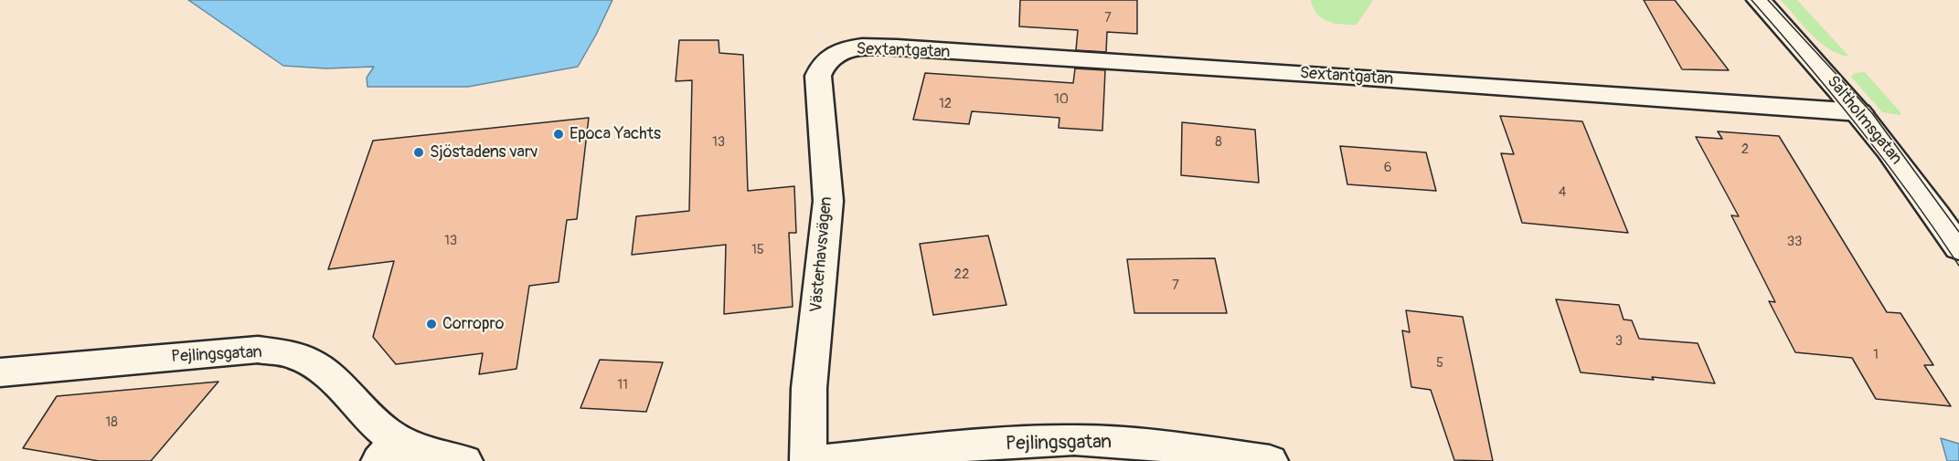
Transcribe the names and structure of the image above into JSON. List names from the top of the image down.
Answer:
{
  "streets": {
    "street": [
      "Sextantgatan",
      "Saltholmsgatan",
      "Västerhavsvägen",
      "Pejlingsgatan"
    ]
  },
  "crossings": [
    ["Sextantgatan", "Saltholmsgatan"],
    ["Sextantgatan", "Västerhavsvägen"]
  ],
  "places": ["Epoca Yachts", "Sjöstadens varv", "Corropro"],
  "house_numbers": [
    "7",
    "10",
    "12",
    "13",
    "8",
    "2",
    "6",
    "4",
    "13",
    "33",
    "15",
    "22",
    "7",
    "3",
    "1",
    "5",
    "11",
    "18"
  ]
}
